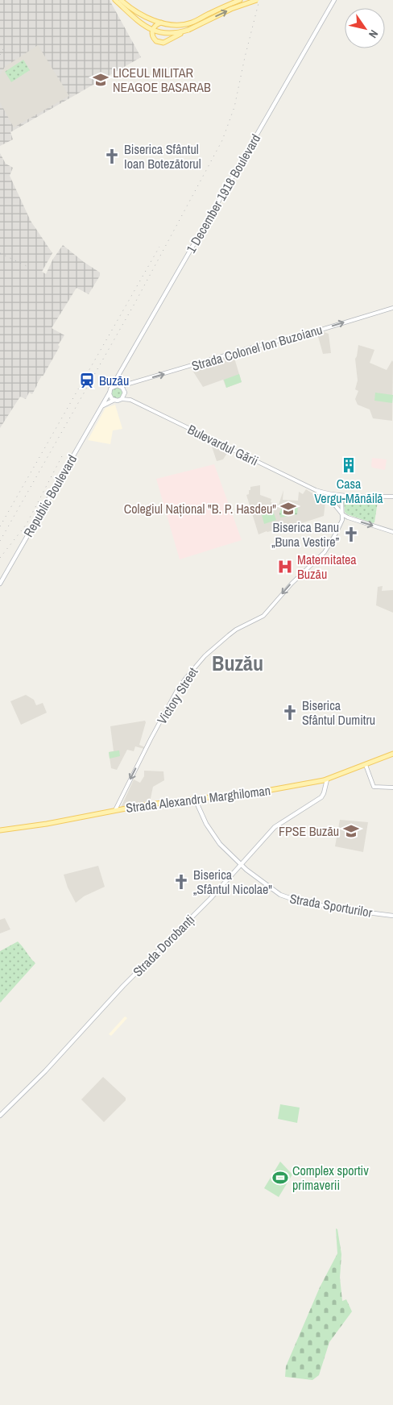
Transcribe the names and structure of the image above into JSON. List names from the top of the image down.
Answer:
{
  "streets": {
    "main road": [
      "1 December 1918 Boulevard",
      "Strada Alexandru Marghiloman",
      "Strada Sporturilor",
      "Strada Dorobanți"
    ],
    "street": ["Strada Colonel Ion Buzoianu", "Bulevardul Gării", "Victory Street"]
  },
  "crossings": [
    ["1 December 1918 Boulevard", "Strada Colonel Ion Buzoianu"],
    ["1 December 1918 Boulevard", "Bulevardul Gării"],
    ["Strada Colonel Ion Buzoianu", "Bulevardul Gării"],
    ["Victory Street", "Strada Alexandru Marghiloman"],
    ["Strada Alexandru Marghiloman", "Strada Sporturilor"],
    ["Strada Alexandru Marghiloman", "Strada Dorobanți"],
    ["Strada Sporturilor", "Strada Dorobanți"]
  ],
  "one_way": ["Strada Colonel Ion Buzoianu", "Victory Street"],
  "districts": ["Buzău"],
  "places": {
    "school or university": ["LICEUL MILITAR NEAGOE BASARAB", "Colegiul Național \"B. P. Hasdeu\"", "FPSE Buzău"],
    "church": [
      "Biserica Sfântul Ioan Botezătorul",
      "Biserica Banu „Buna Vestire”",
      "Biserica Sfântul Dumitru",
      "Biserica „Sfântul Nicolae\""
    ],
    "station": ["Buzău"],
    "building": ["Casa Vergu-Mănăilă"],
    "hospital": ["Maternitatea Buzău"],
    "sports": ["Complex sportiv primaverii"]
  },
  "north": "bottom right"
}
